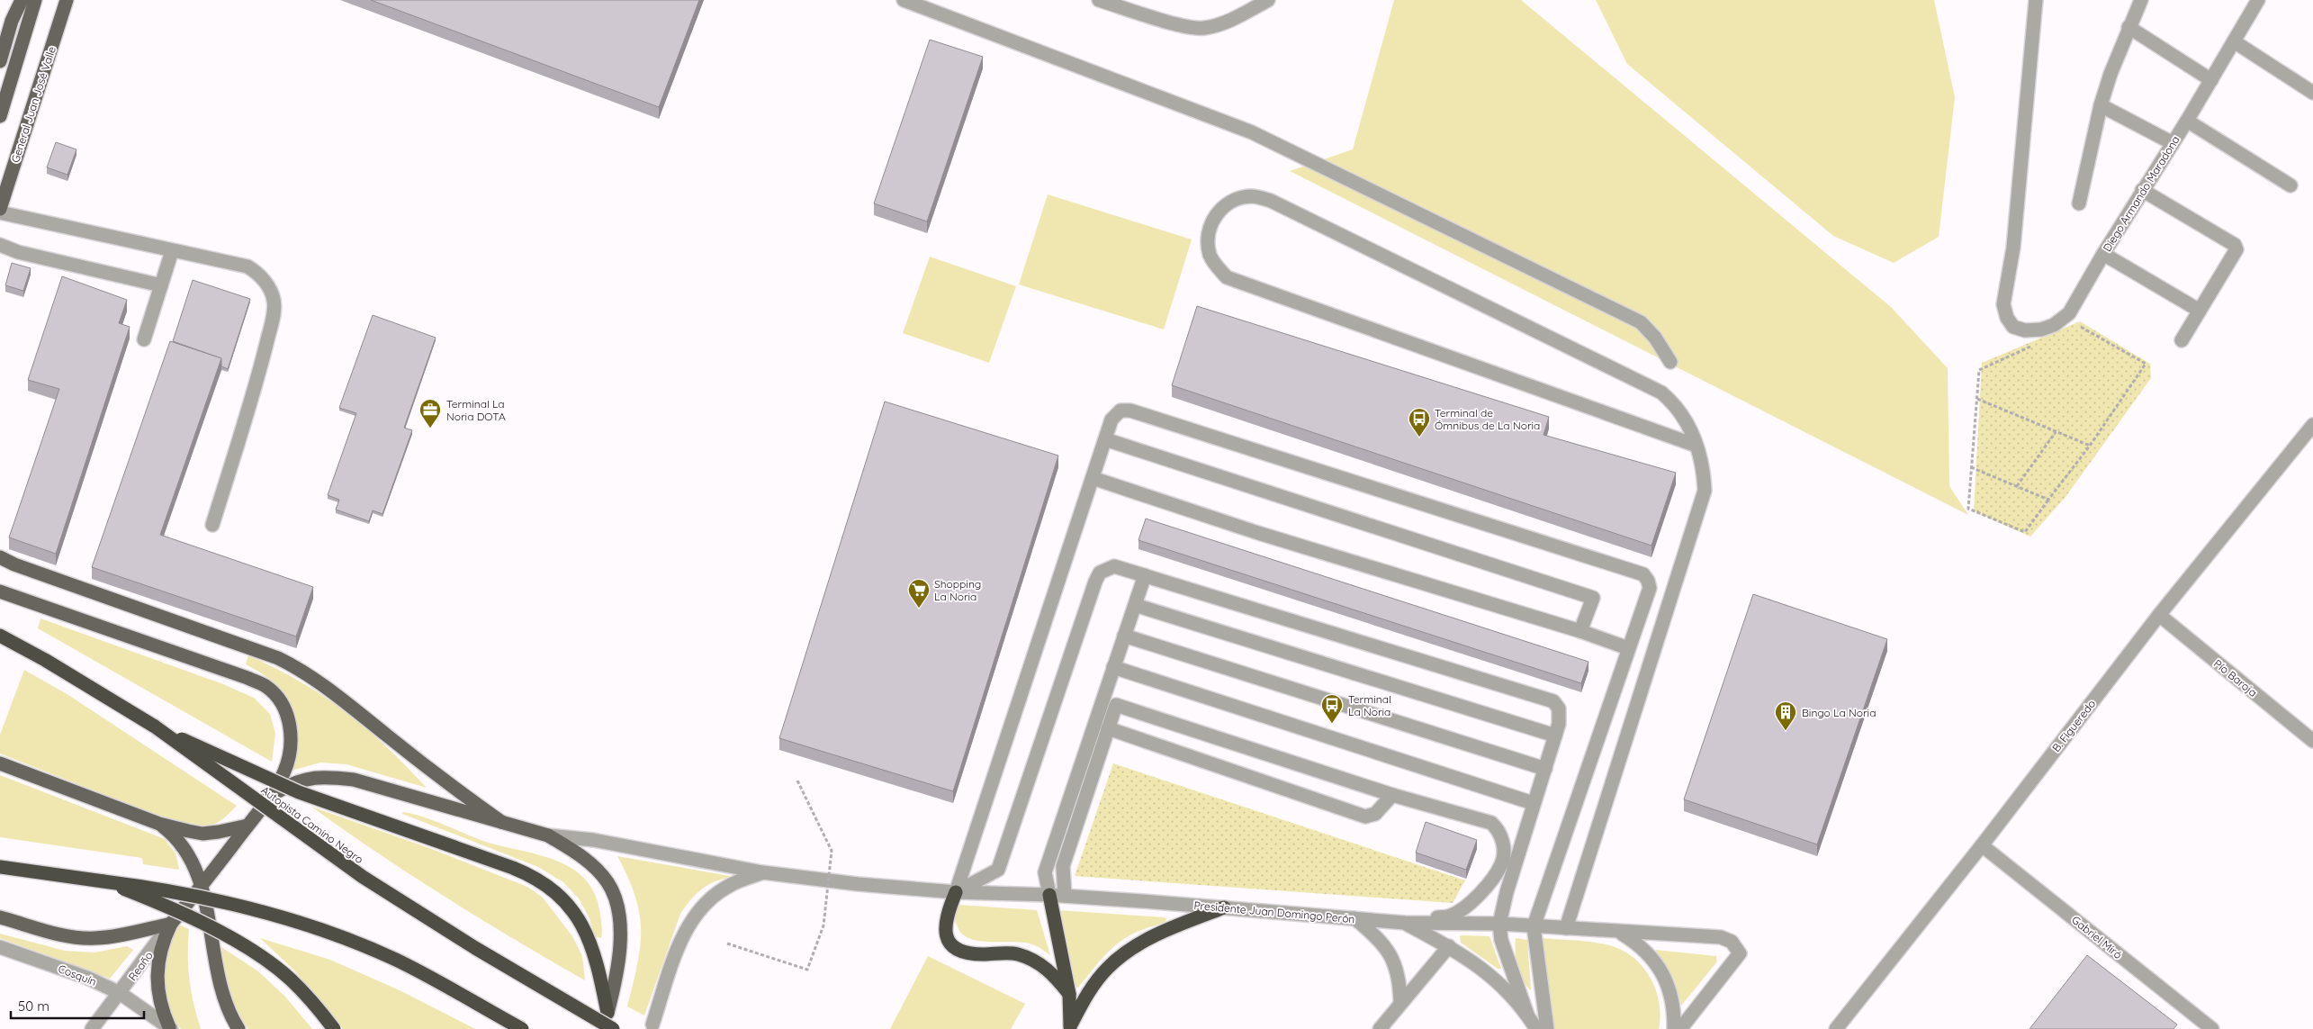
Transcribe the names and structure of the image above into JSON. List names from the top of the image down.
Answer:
{
  "streets": {
    "highway": ["Autopista Camino Negro"],
    "main road": ["General Juan José Valle"],
    "street": [
      "Diego Armando Maradona",
      "Pío Baroja",
      "B. Figueredo",
      "Presidente Juan Domingo Perón",
      "Gabriel Miró",
      "Reaño",
      "Cosquín"
    ]
  },
  "crossings": [
    ["Pío Baroja", "B. Figueredo"],
    ["B. Figueredo", "Gabriel Miró"],
    ["Reaño", "Cosquín"]
  ],
  "places": {
    "office": ["Terminal La Noria DOTA"],
    "bus stop": ["Terminal de Ómnibus de La Noria", "Terminal La Noria"],
    "supermarket": ["Shopping La Noria"],
    "building": ["Bingo La Noria"]
  },
  "scale_bar": "50 m"
}
